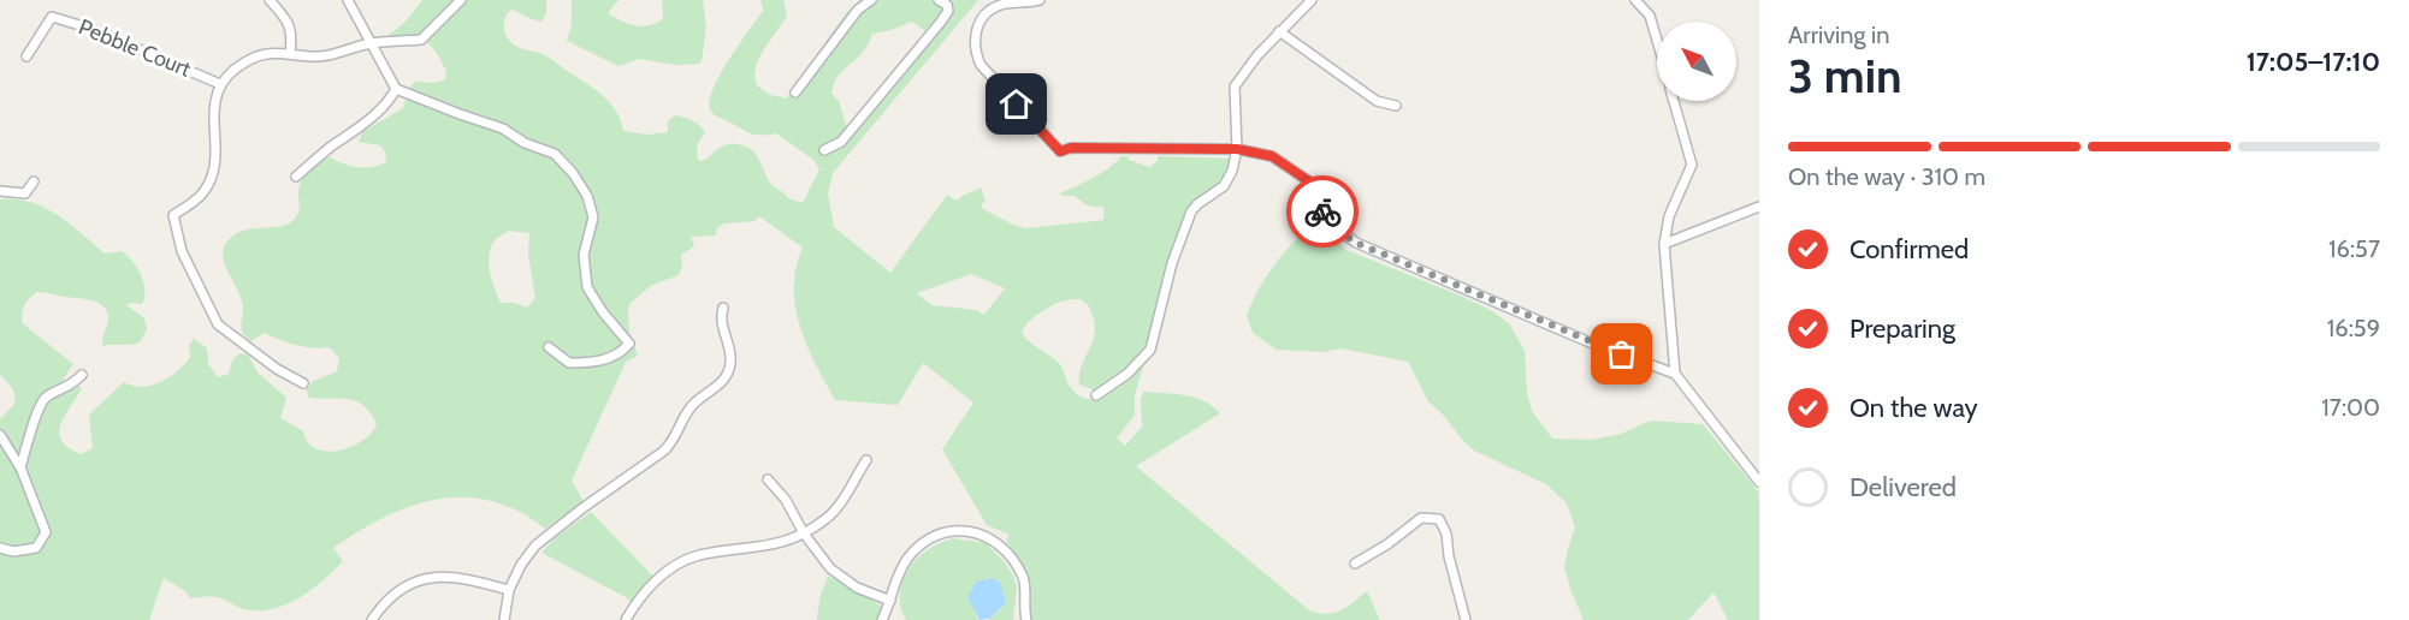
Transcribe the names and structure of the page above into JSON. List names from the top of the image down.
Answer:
{
  "streets": {
    "street": ["Pebble Court"]
  },
  "north": "top left",
  "page": {
    "heading": ["3 min", "Arriving in", "17:05–17:10"],
    "bar": "On the way · 310 m",
    "list": [
      ["Confirmed", "16:57"],
      ["Preparing", "16:59"],
      ["On the way", "17:00"],
      "Delivered"
    ]
  }
}
